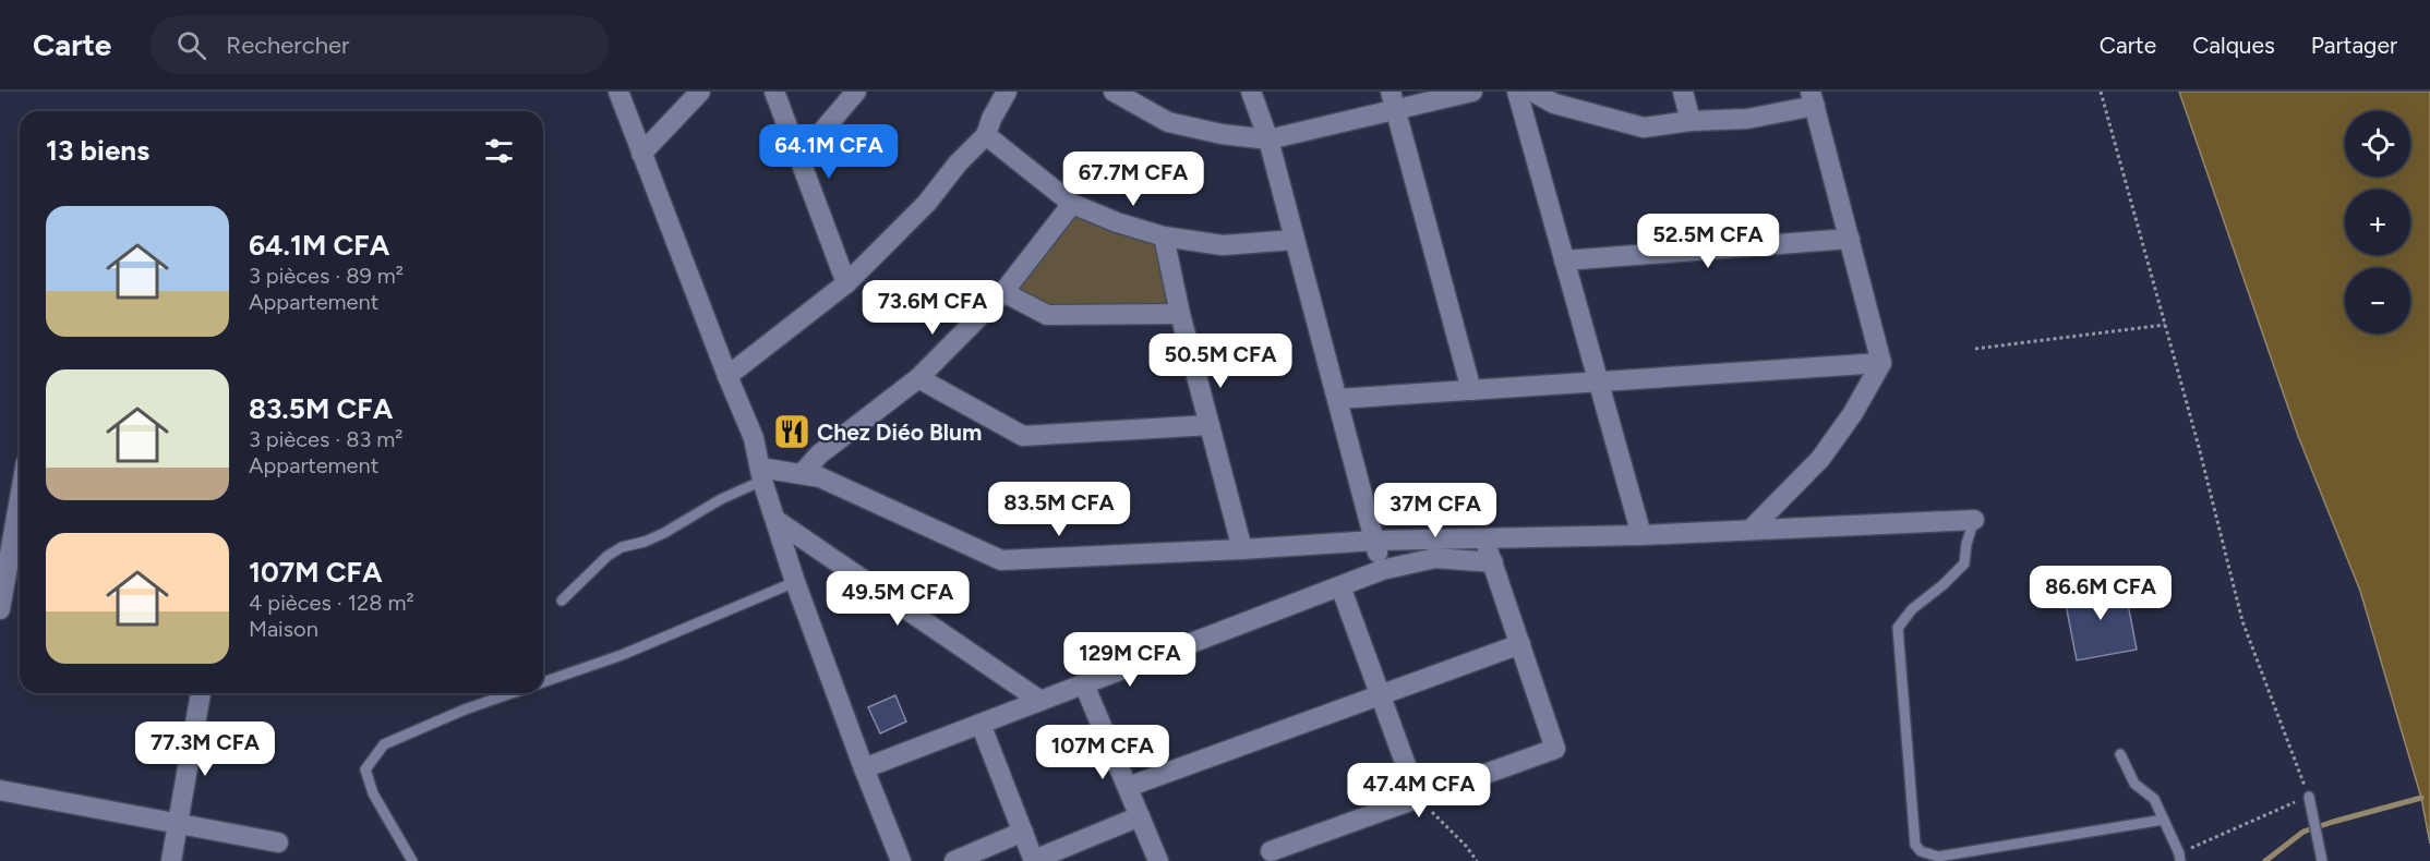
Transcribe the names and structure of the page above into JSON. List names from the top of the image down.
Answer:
{
  "places": {
    "restaurant": ["Chez Diéo Blum"]
  },
  "page": {
    "header": "Carte",
    "search": "Rechercher",
    "nav": ["Carte", "Calques", "Partager"],
    "map_buttons": ["+", "−"],
    "heading": "13 biens",
    "price": [
      "64.1M CFA",
      "67.7M CFA",
      "52.5M CFA",
      "73.6M CFA",
      "50.5M CFA",
      "83.5M CFA",
      "37M CFA",
      "86.6M CFA",
      "49.5M CFA",
      "129M CFA",
      "77.3M CFA",
      "107M CFA",
      "47.4M CFA"
    ],
    "list": [
      {
        "name": "64.1M CFA",
        "note": "3 pièces · 89 m² · Appartement"
      },
      {
        "name": "83.5M CFA",
        "note": "3 pièces · 83 m² · Appartement"
      },
      {
        "name": "107M CFA",
        "note": "4 pièces · 128 m² · Maison"
      }
    ]
  }
}
